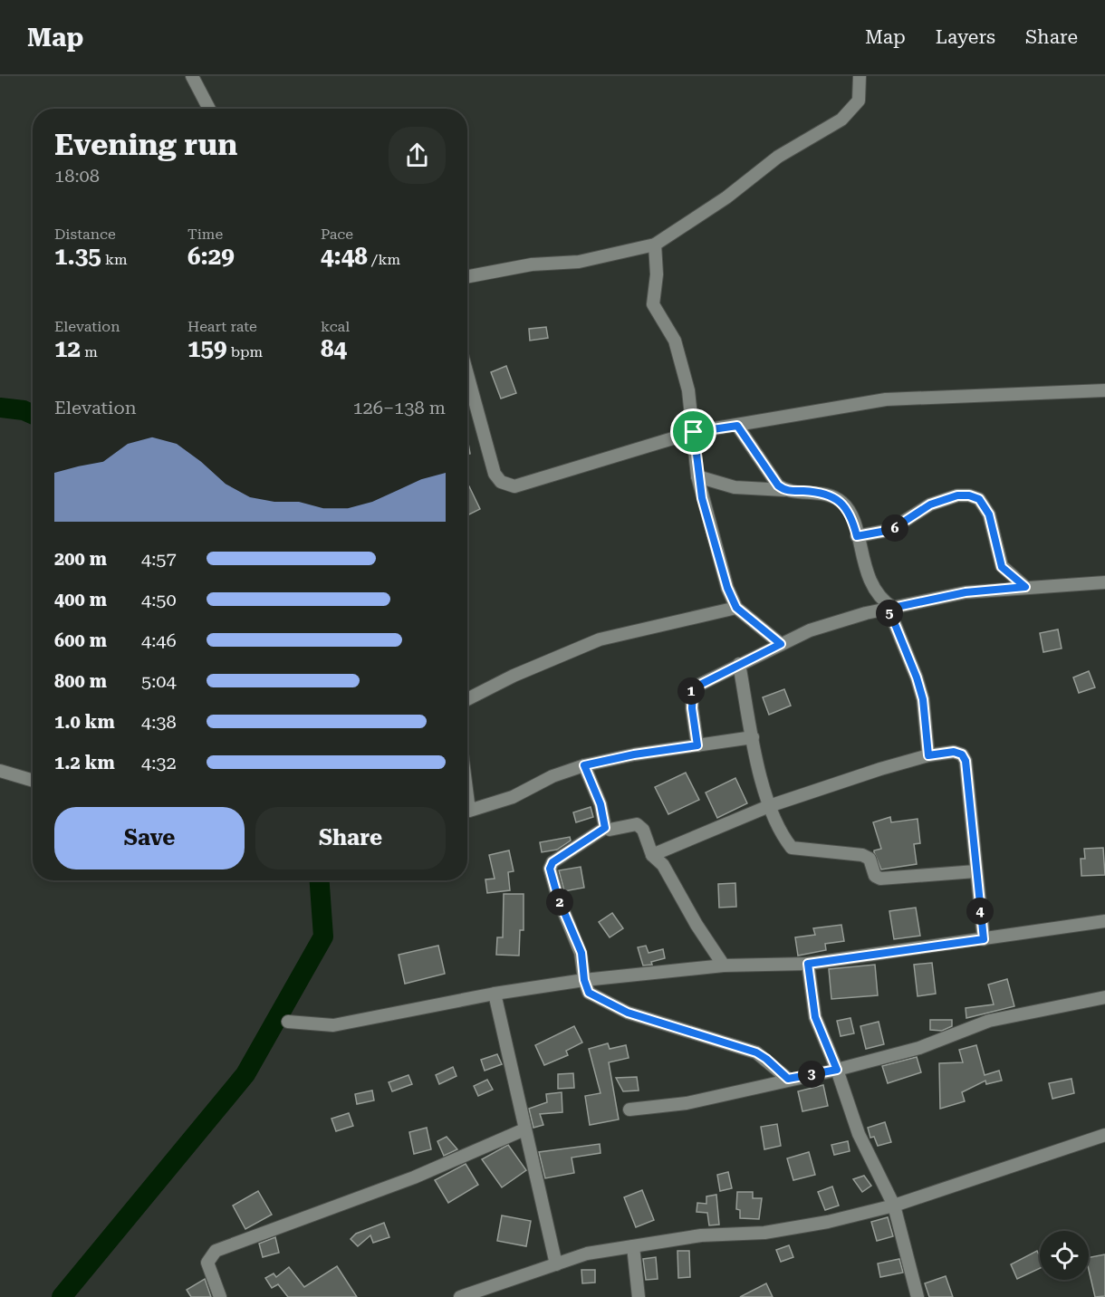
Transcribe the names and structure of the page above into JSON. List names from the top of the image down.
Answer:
{
  "page": {
    "header": "Map",
    "nav": ["Map", "Layers", "Share"],
    "heading": ["Evening run", "18:08"],
    "stats": [
      ["Distance", "1.35 km"],
      ["Time", "6:29"],
      ["Pace", "4:48 /km"],
      ["Elevation", "12 m"],
      ["Heart rate", "159 bpm"],
      ["kcal", "84"]
    ],
    "chart": ["Elevation", "126–138 m"],
    "pins": [
      "6",
      "5",
      "1",
      "2",
      "4",
      "3"
    ],
    "list": [
      {
        "name": "200 m",
        "note": "4:57"
      },
      {
        "name": "400 m",
        "note": "4:50"
      },
      {
        "name": "600 m",
        "note": "4:46"
      },
      {
        "name": "800 m",
        "note": "5:04"
      },
      {
        "name": "1.0 km",
        "note": "4:38"
      },
      {
        "name": "1.2 km",
        "note": "4:32"
      }
    ],
    "buttons": ["Save", "Share"]
  }
}
